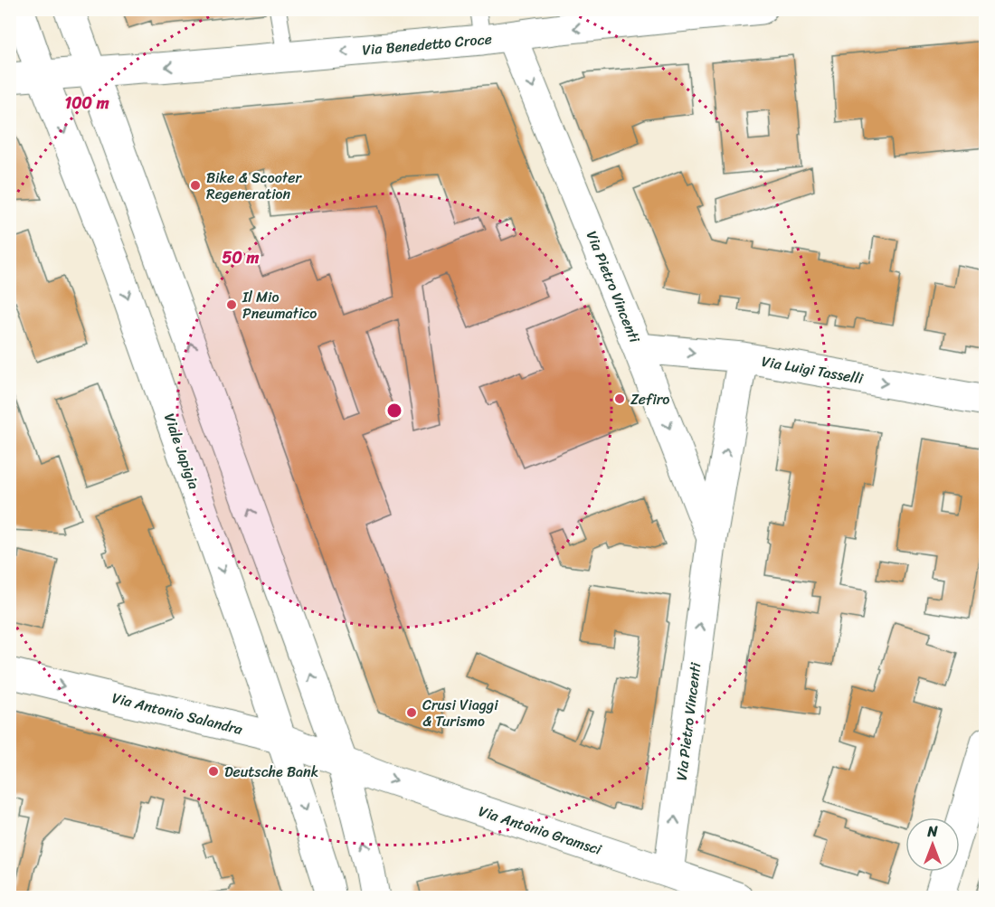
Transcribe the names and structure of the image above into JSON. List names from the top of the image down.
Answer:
{
  "streets": {
    "street": [
      "Via Benedetto Croce",
      "Via Pietro Vincenti",
      "Via Luigi Tasselli",
      "Viale Japigia",
      "Via Antonio Salandra",
      "Via Antonio Gramsci"
    ]
  },
  "crossings": [
    ["Via Benedetto Croce", "Via Pietro Vincenti"],
    ["Via Benedetto Croce", "Viale Japigia"],
    ["Via Pietro Vincenti", "Via Luigi Tasselli"],
    ["Via Pietro Vincenti", "Via Antonio Gramsci"],
    ["Viale Japigia", "Via Antonio Salandra"],
    ["Via Antonio Salandra", "Via Antonio Gramsci"]
  ],
  "one_way": [
    "Via Benedetto Croce",
    "Via Luigi Tasselli",
    "Via Antonio Salandra",
    "Via Antonio Gramsci"
  ],
  "places": [
    "Bike & Scooter Regeneration",
    "Il Mio Pneumatico",
    "Zefiro",
    "Crusi Viaggi & Turismo",
    "Deutsche Bank"
  ],
  "north": "top",
  "rings": ["100 m", "50 m"]
}
